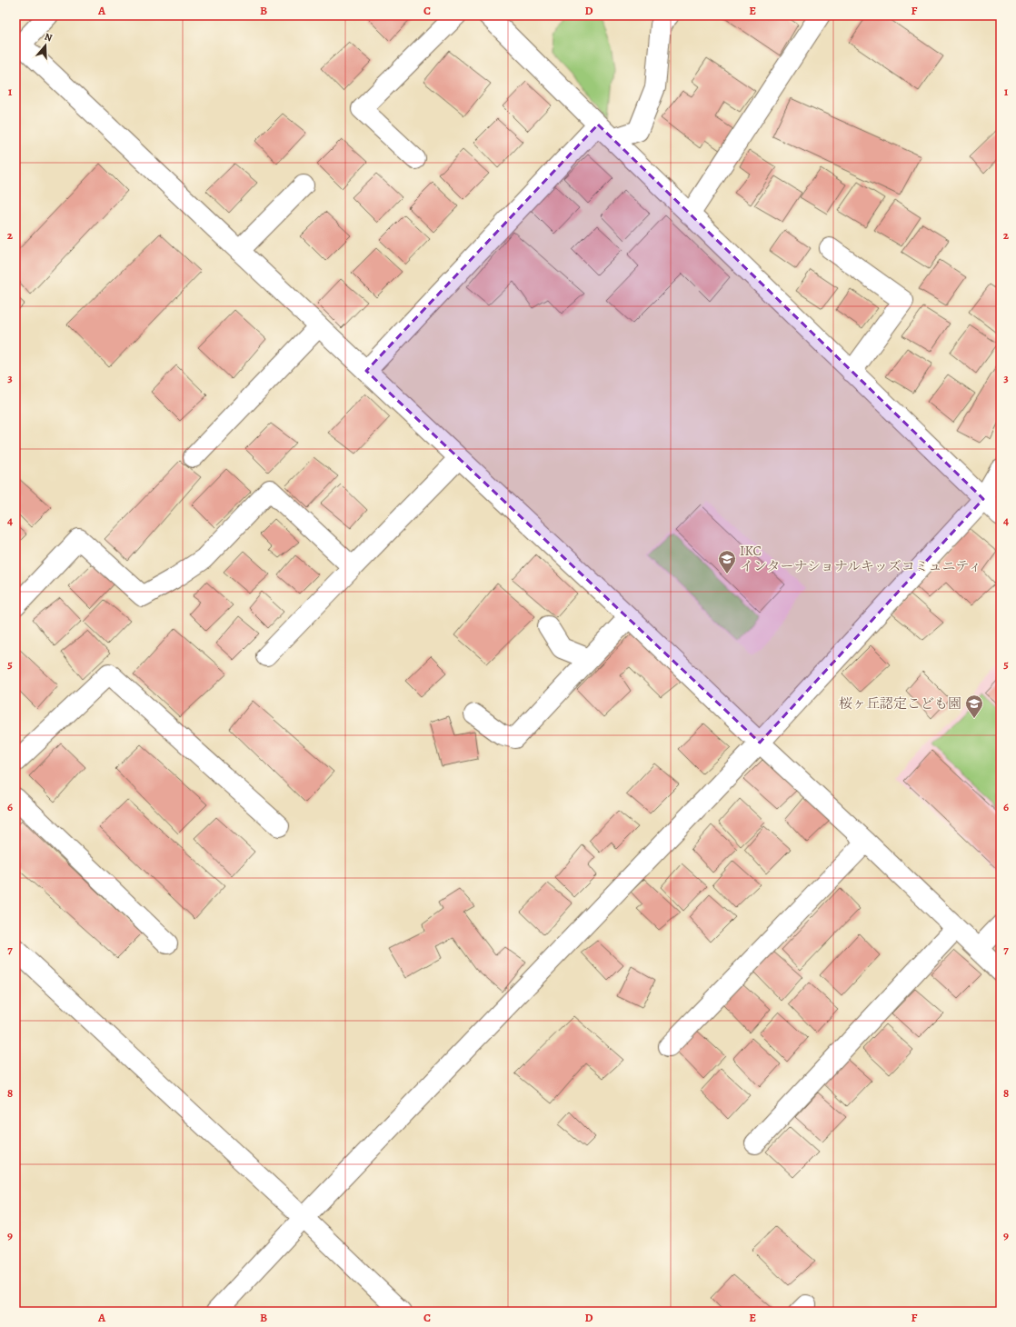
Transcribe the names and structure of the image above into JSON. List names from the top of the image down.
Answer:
{
  "places": {
    "school or university": ["IKC インターナショナルキッズコミュニティ", "桜ヶ丘認定こども園"]
  },
  "north": "top",
  "grid": {
    "columns": [
      "A",
      "B",
      "C",
      "D",
      "E",
      "F"
    ],
    "rows": [
      "1",
      "2",
      "3",
      "4",
      "5",
      "6",
      "7",
      "8",
      "9"
    ]
  }
}
